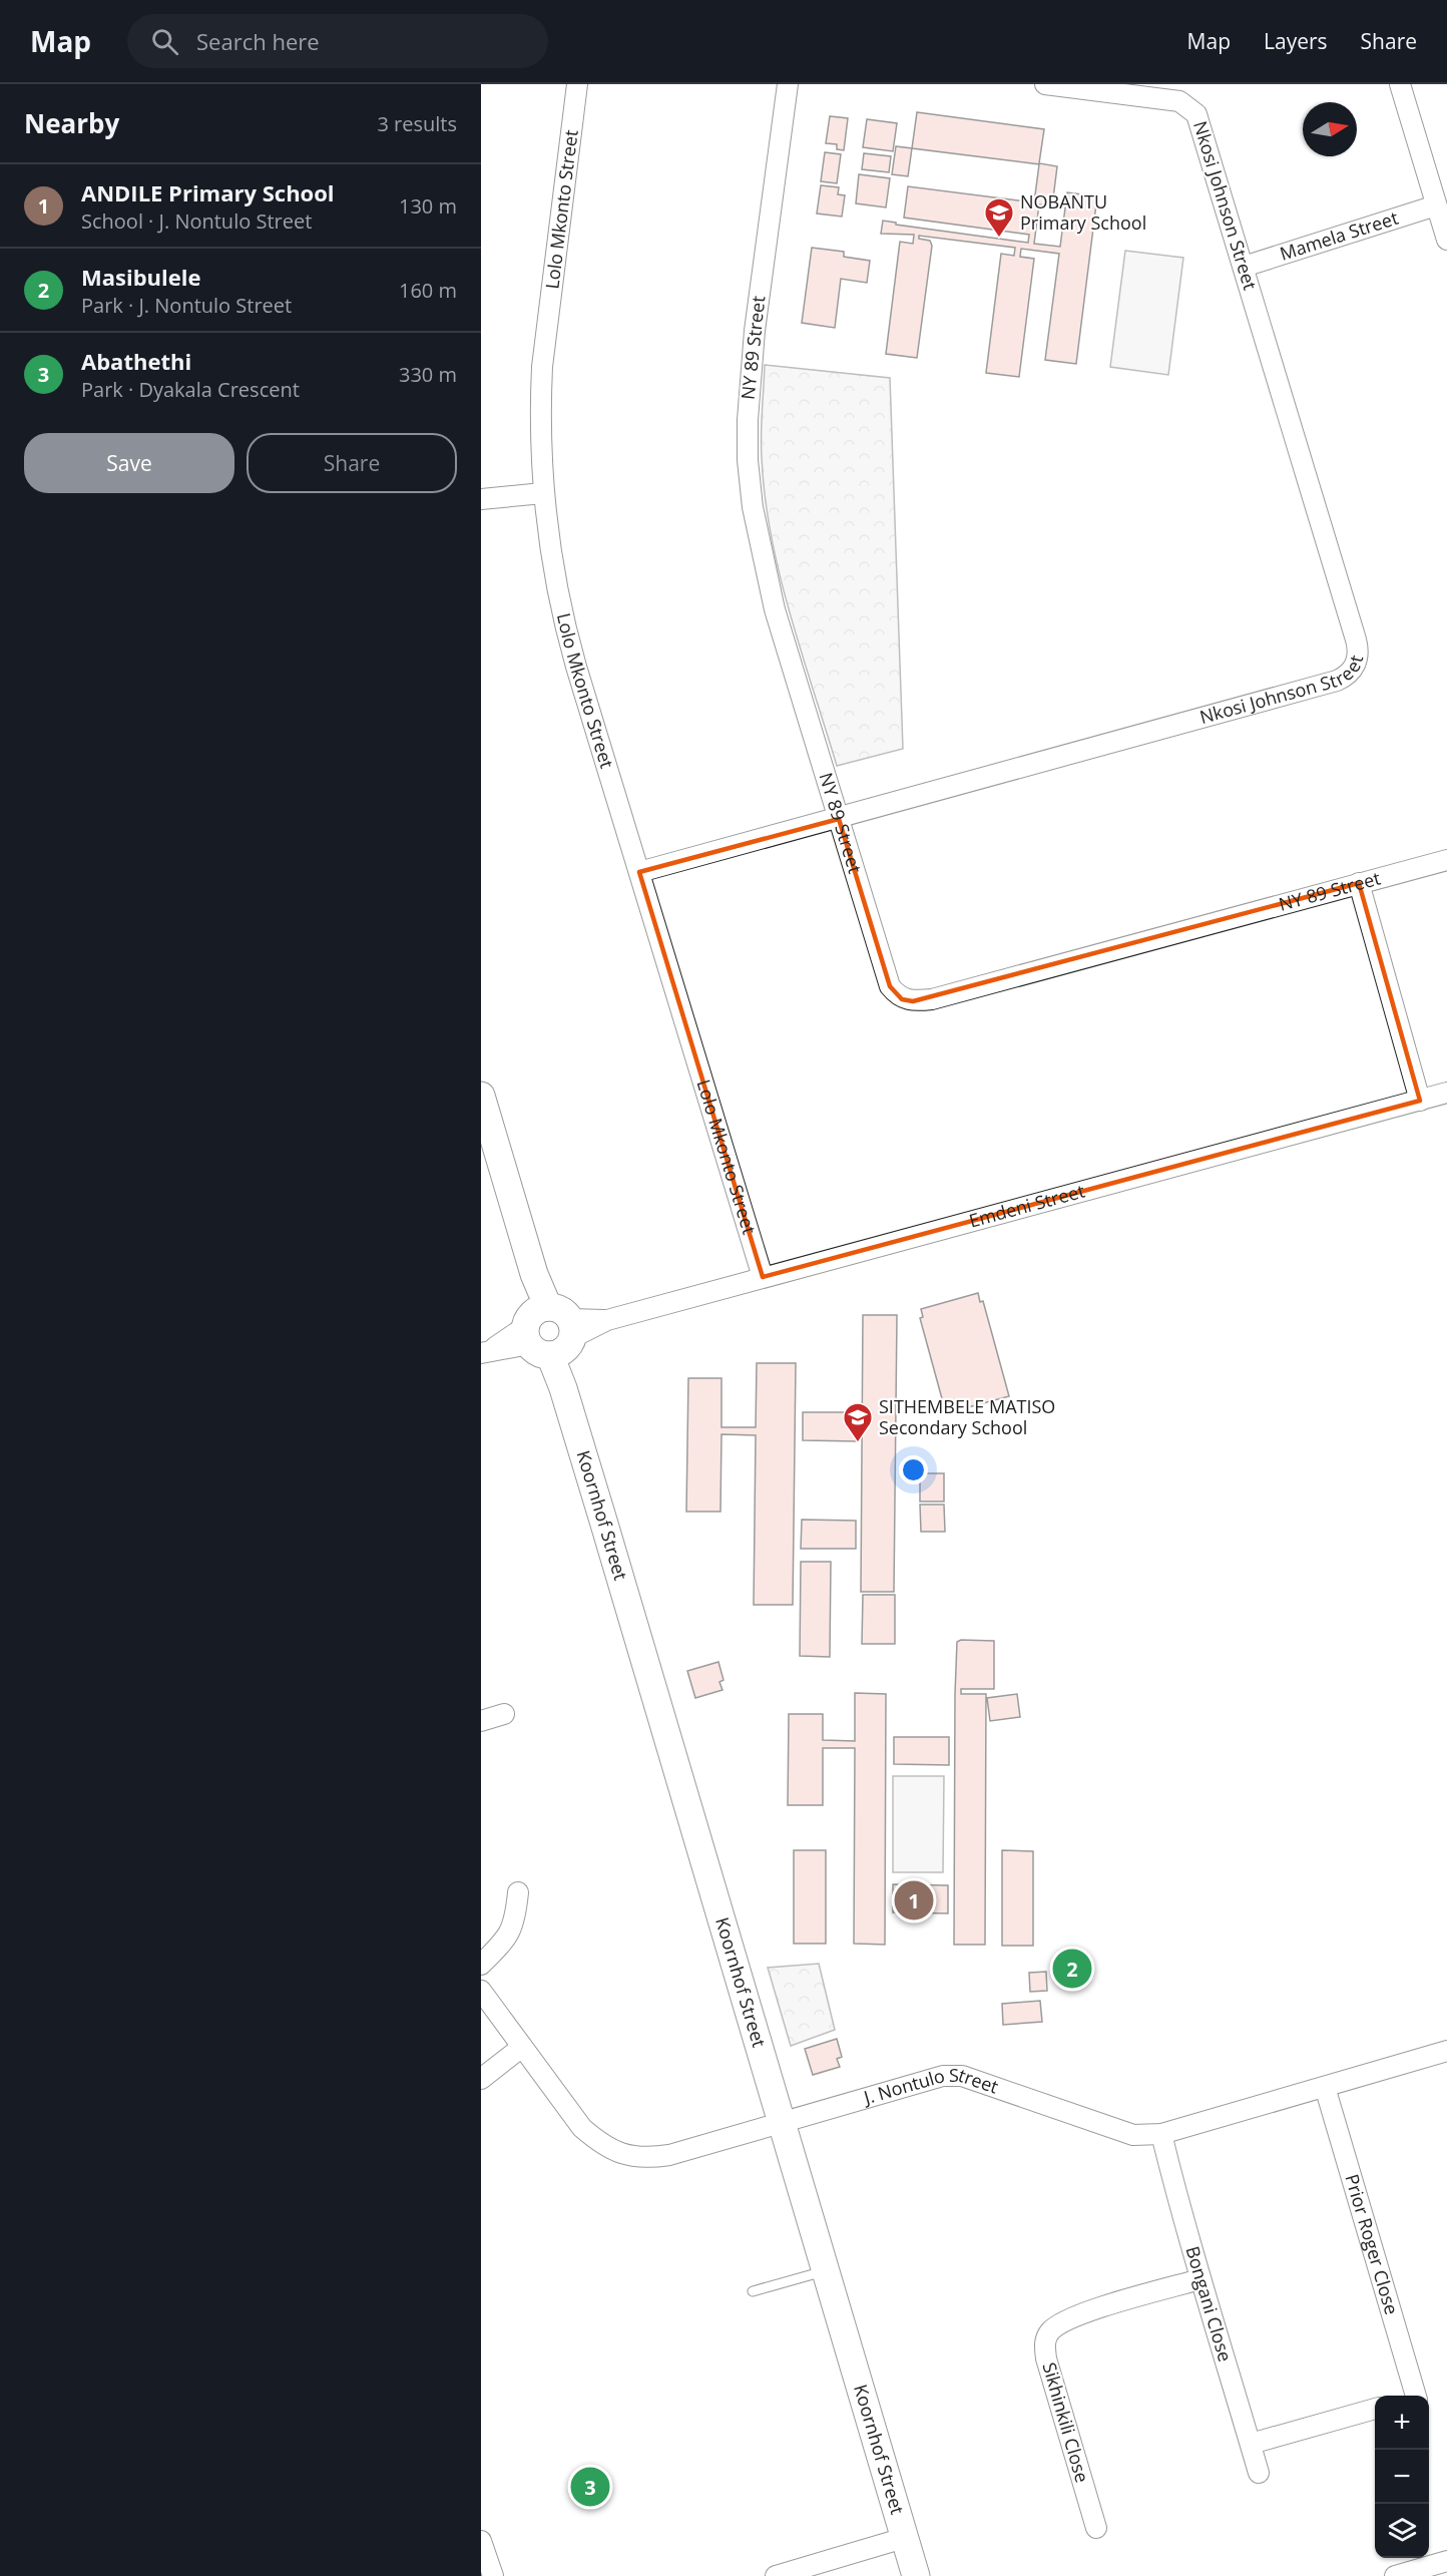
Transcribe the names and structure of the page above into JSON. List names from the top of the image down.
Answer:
{
  "streets": {
    "street": [
      "Nkosi Johnson Street",
      "Lolo Mkonto Street",
      "Mamela Street",
      "NY 89 Street",
      "Emdeni Street",
      "Koornhof Street",
      "J. Nontulo Street",
      "Prior Roger Close",
      "Bongani Close",
      "Sikhinkili Close"
    ]
  },
  "crossings": [
    ["Nkosi Johnson Street", "Lolo Mkonto Street"],
    ["Nkosi Johnson Street", "Mamela Street"],
    ["Nkosi Johnson Street", "NY 89 Street"],
    ["Lolo Mkonto Street", "Emdeni Street"],
    ["Emdeni Street", "Koornhof Street"],
    ["Koornhof Street", "J. Nontulo Street"],
    ["J. Nontulo Street", "Prior Roger Close"],
    ["J. Nontulo Street", "Bongani Close"],
    ["Bongani Close", "Sikhinkili Close"]
  ],
  "places": {
    "school or university": ["NOBANTU Primary School", "SITHEMBELE MATISO Secondary School"]
  },
  "north": "right",
  "page": {
    "header": "Map",
    "search": "Search here",
    "nav": ["Map", "Layers", "Share"],
    "heading": ["Nearby", "3 results"],
    "list": [
      {
        "mark": "1",
        "name": "ANDILE Primary School",
        "note": "School · J. Nontulo Street",
        "value": "130 m"
      },
      {
        "mark": "2",
        "name": "Masibulele",
        "note": "Park · J. Nontulo Street",
        "value": "160 m"
      },
      {
        "mark": "3",
        "name": "Abathethi",
        "note": "Park · Dyakala Crescent",
        "value": "330 m"
      }
    ],
    "buttons": ["Save", "Share"],
    "pins": ["1", "2", "3"],
    "map_buttons": ["+", "−"]
  }
}
